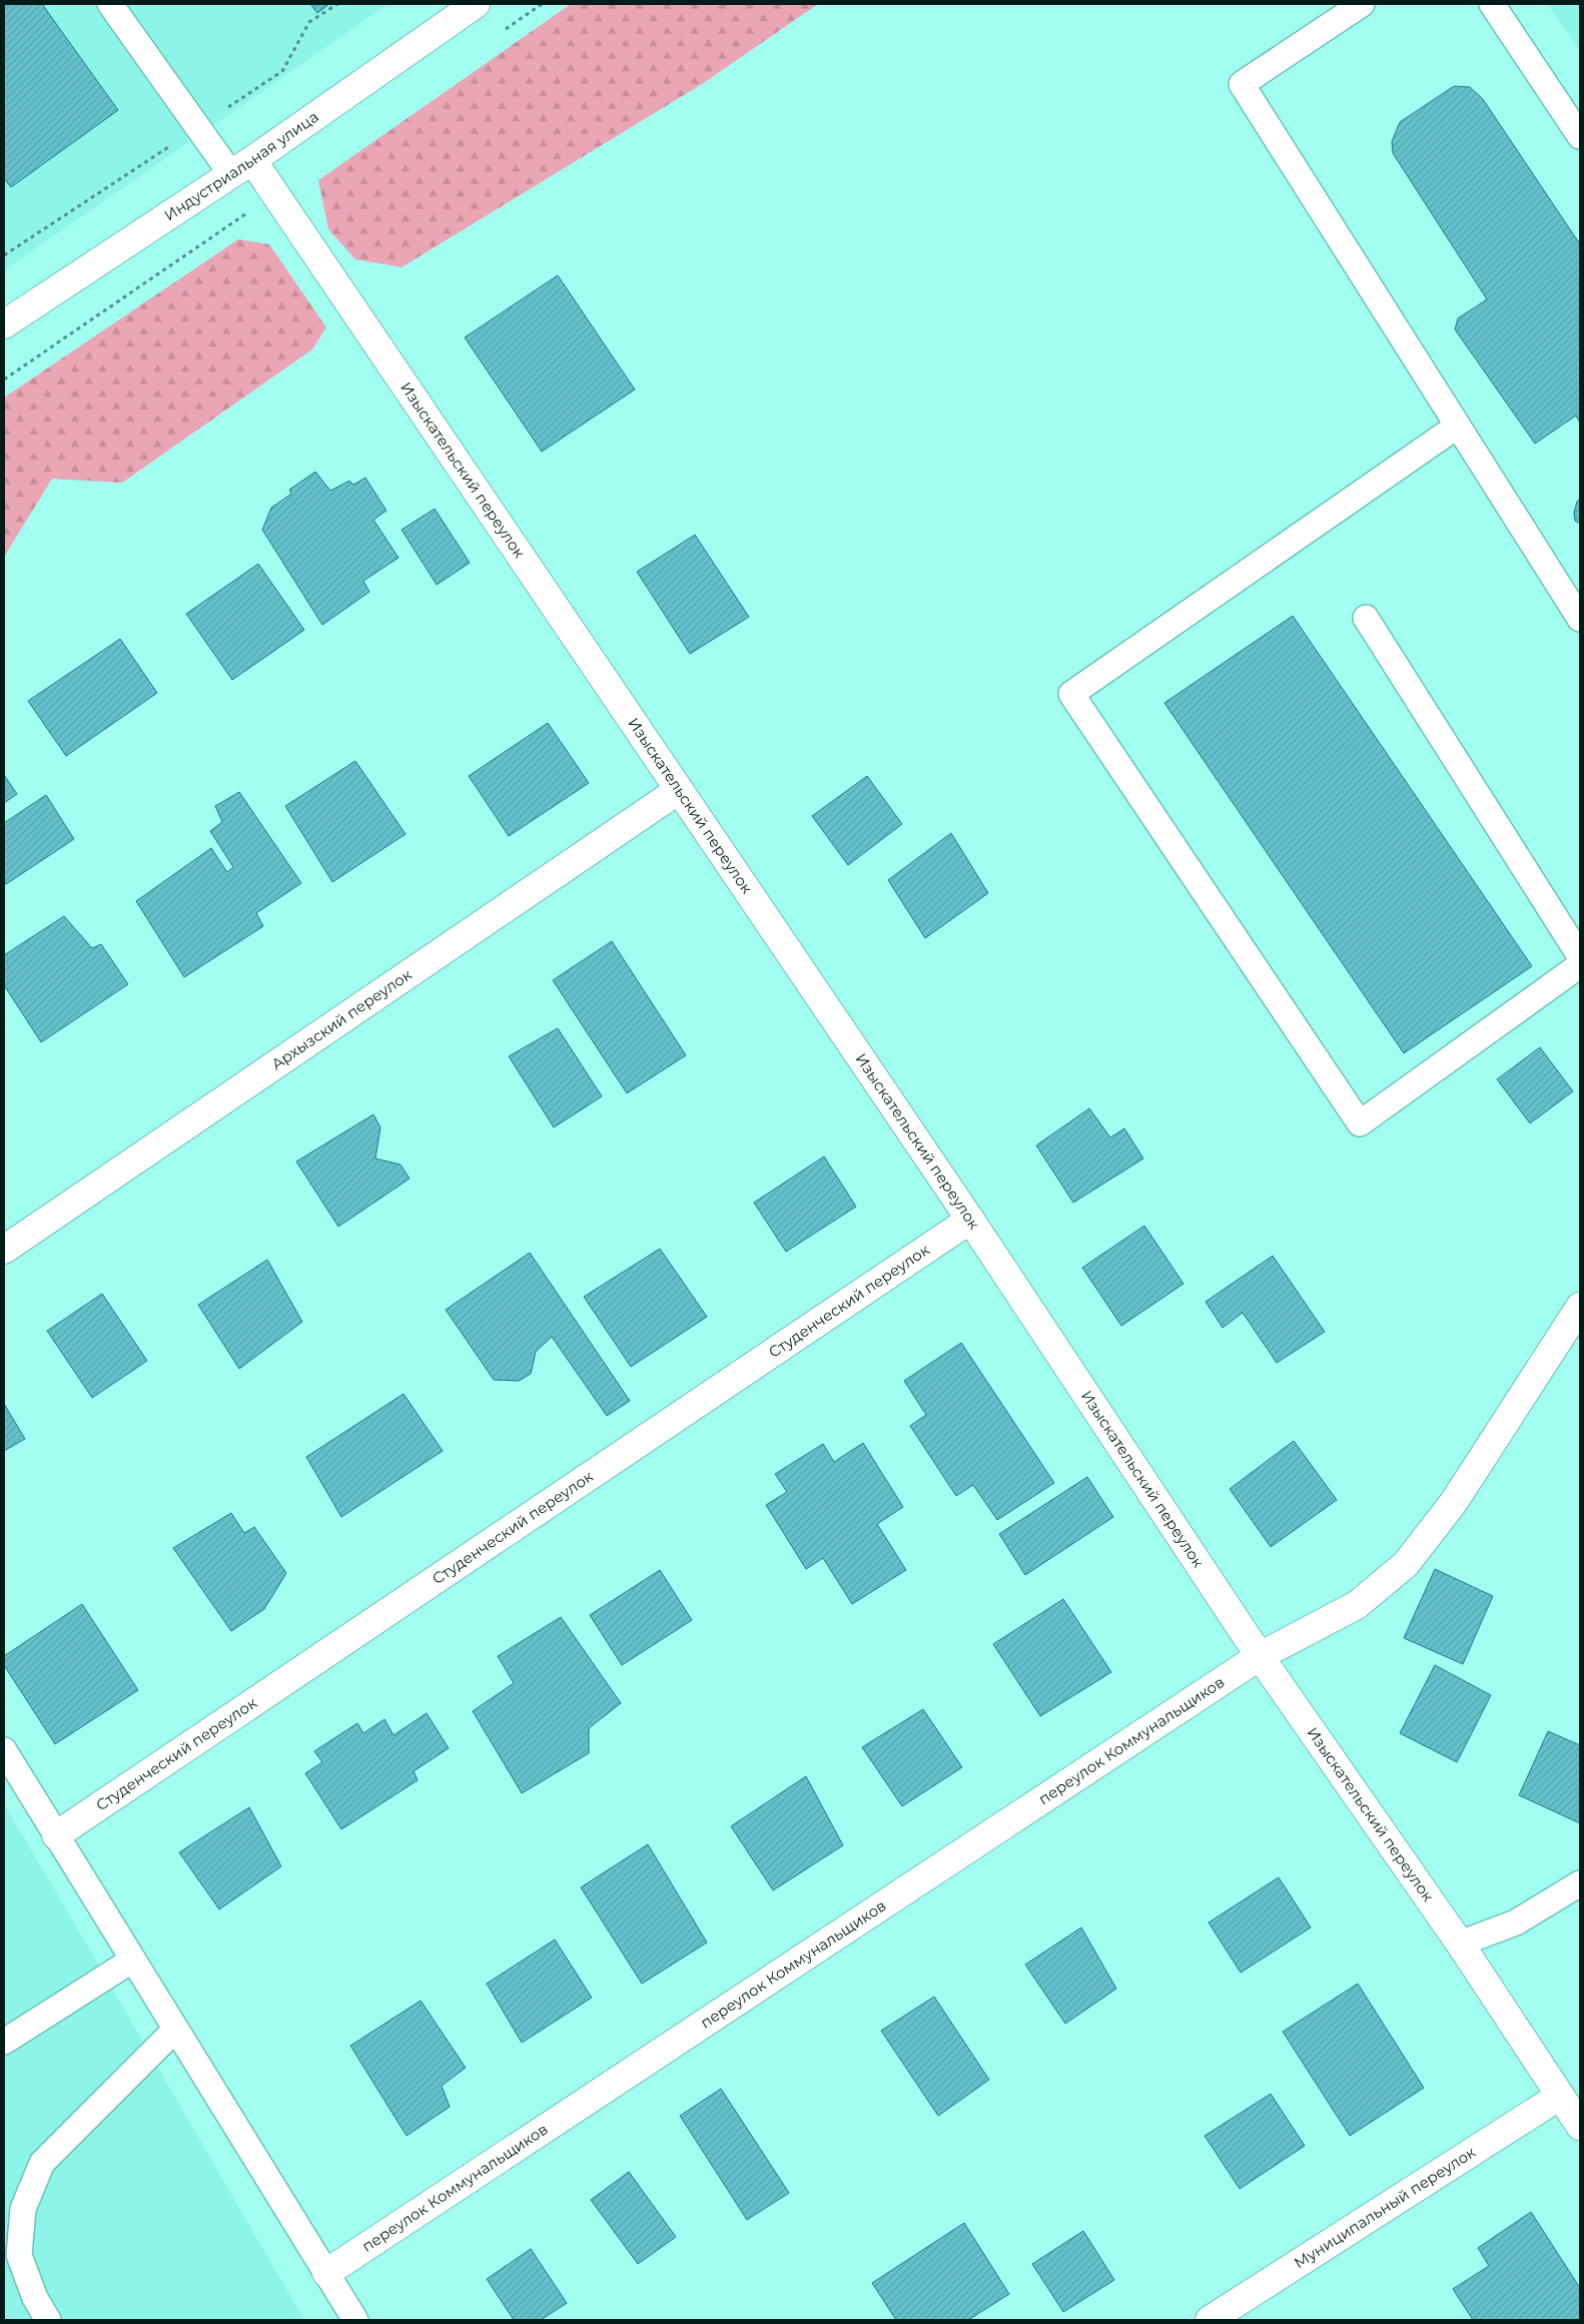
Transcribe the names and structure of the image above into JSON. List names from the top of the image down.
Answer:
{
  "streets": {
    "street": [
      "Индустриальная улица",
      "Изыскательский переулок",
      "Архызский переулок",
      "Студенческий переулок",
      "переулок Коммунальщиков",
      "Муниципальный переулок"
    ]
  },
  "crossings": [
    ["Индустриальная улица", "Изыскательский переулок"],
    ["Изыскательский переулок", "Архызский переулок"],
    ["Изыскательский переулок", "Студенческий переулок"],
    ["Изыскательский переулок", "переулок Коммунальщиков"],
    ["Изыскательский переулок", "Муниципальный переулок"]
  ]
}
